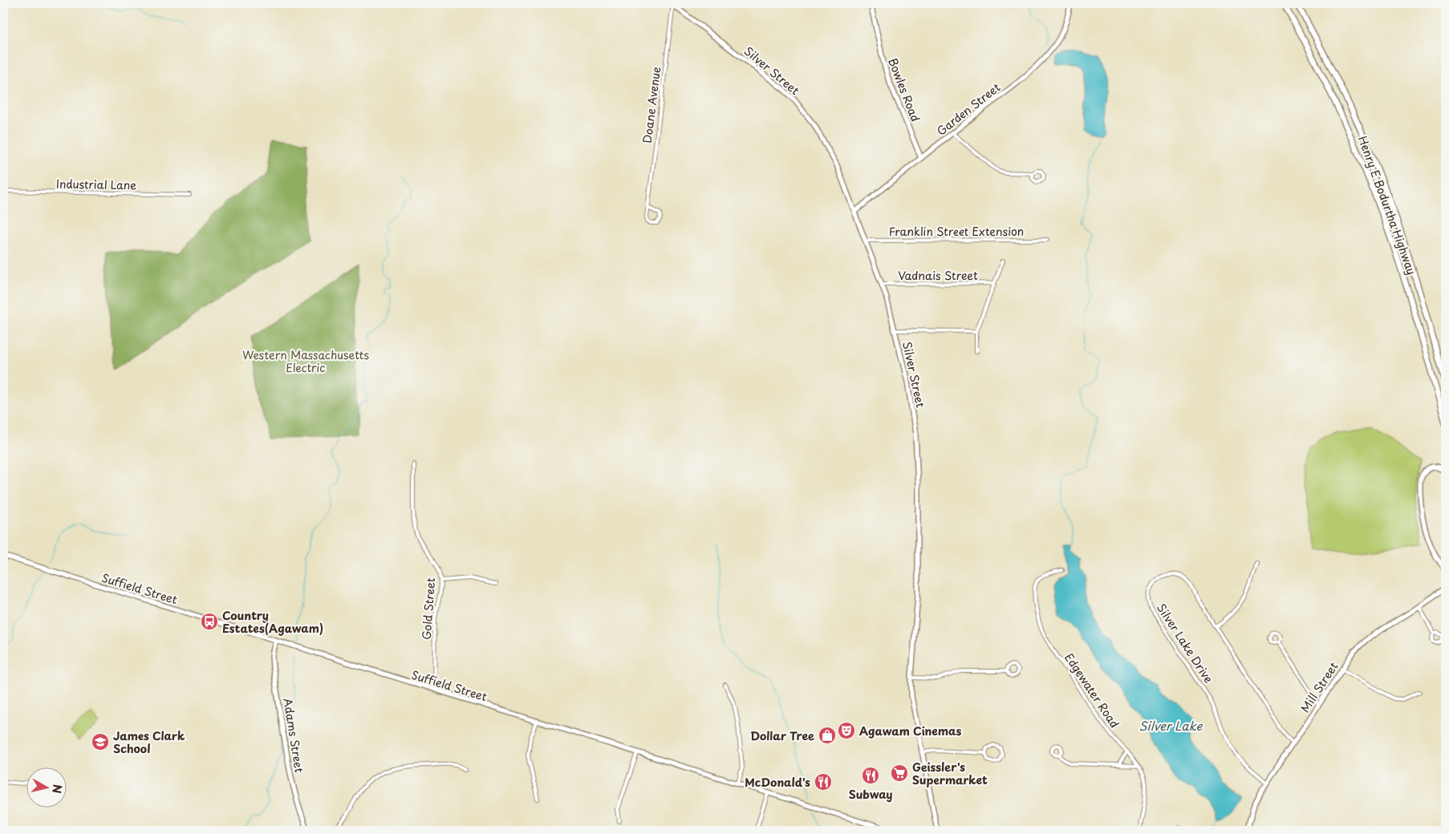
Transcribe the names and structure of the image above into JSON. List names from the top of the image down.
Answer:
{
  "streets": {
    "highway": ["Henry E Bodurtha Highway"],
    "street": [
      "Silver Street",
      "Bowles Road",
      "Doane Avenue",
      "Garden Street",
      "Industrial Lane",
      "Franklin Street Extension",
      "Vadnais Street",
      "Suffield Street",
      "Gold Street",
      "Silver Lake Drive",
      "Mill Street",
      "Edgewater Road",
      "Adams Street"
    ]
  },
  "crossings": [
    ["Silver Street", "Doane Avenue"],
    ["Silver Street", "Garden Street"],
    ["Silver Street", "Franklin Street Extension"],
    ["Silver Street", "Vadnais Street"],
    ["Bowles Road", "Garden Street"],
    ["Suffield Street", "Gold Street"],
    ["Suffield Street", "Adams Street"],
    ["Silver Lake Drive", "Mill Street"]
  ],
  "water": ["Silver Lake"],
  "parks": ["Western Massachusetts Electric"],
  "places": {
    "bus stop": ["Country Estates(Agawam)"],
    "theatre": ["Agawam Cinemas"],
    "shop": ["Dollar Tree"],
    "school or university": ["James Clark School"],
    "supermarket": ["Geissler's Supermarket"],
    "restaurant": ["Subway", "McDonald's"]
  },
  "north": "right"
}
